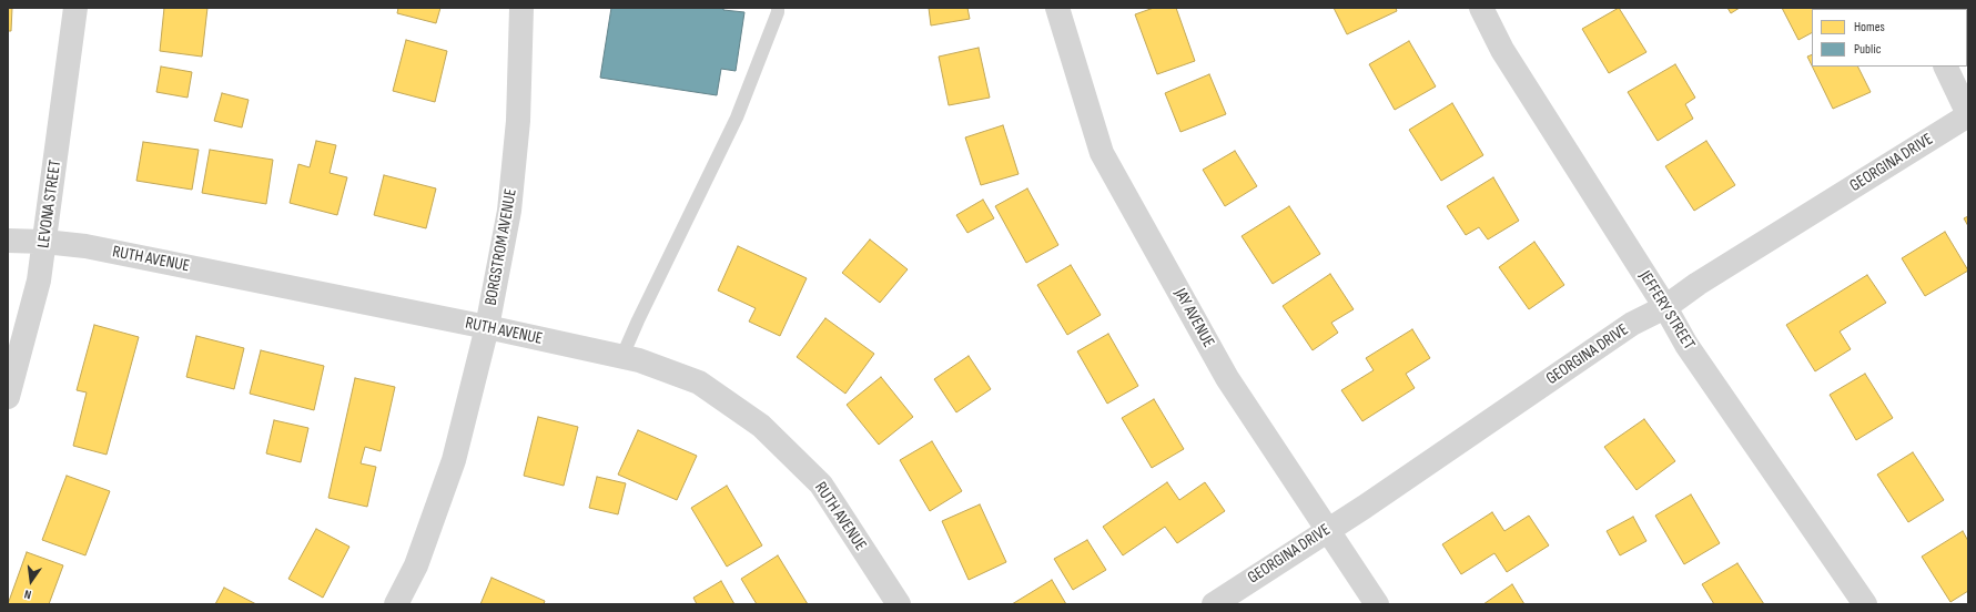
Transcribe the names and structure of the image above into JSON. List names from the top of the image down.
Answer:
{
  "streets": {
    "street": [
      "GEORGINA DRIVE",
      "LEVONA STREET",
      "BORGSTROM AVENUE",
      "RUTH AVENUE",
      "JEFFERY STREET",
      "JAY AVENUE"
    ]
  },
  "crossings": [
    ["GEORGINA DRIVE", "JEFFERY STREET"],
    ["GEORGINA DRIVE", "JAY AVENUE"],
    ["LEVONA STREET", "RUTH AVENUE"],
    ["BORGSTROM AVENUE", "RUTH AVENUE"]
  ],
  "legend": ["Homes", "Public"],
  "north": "bottom"
}
